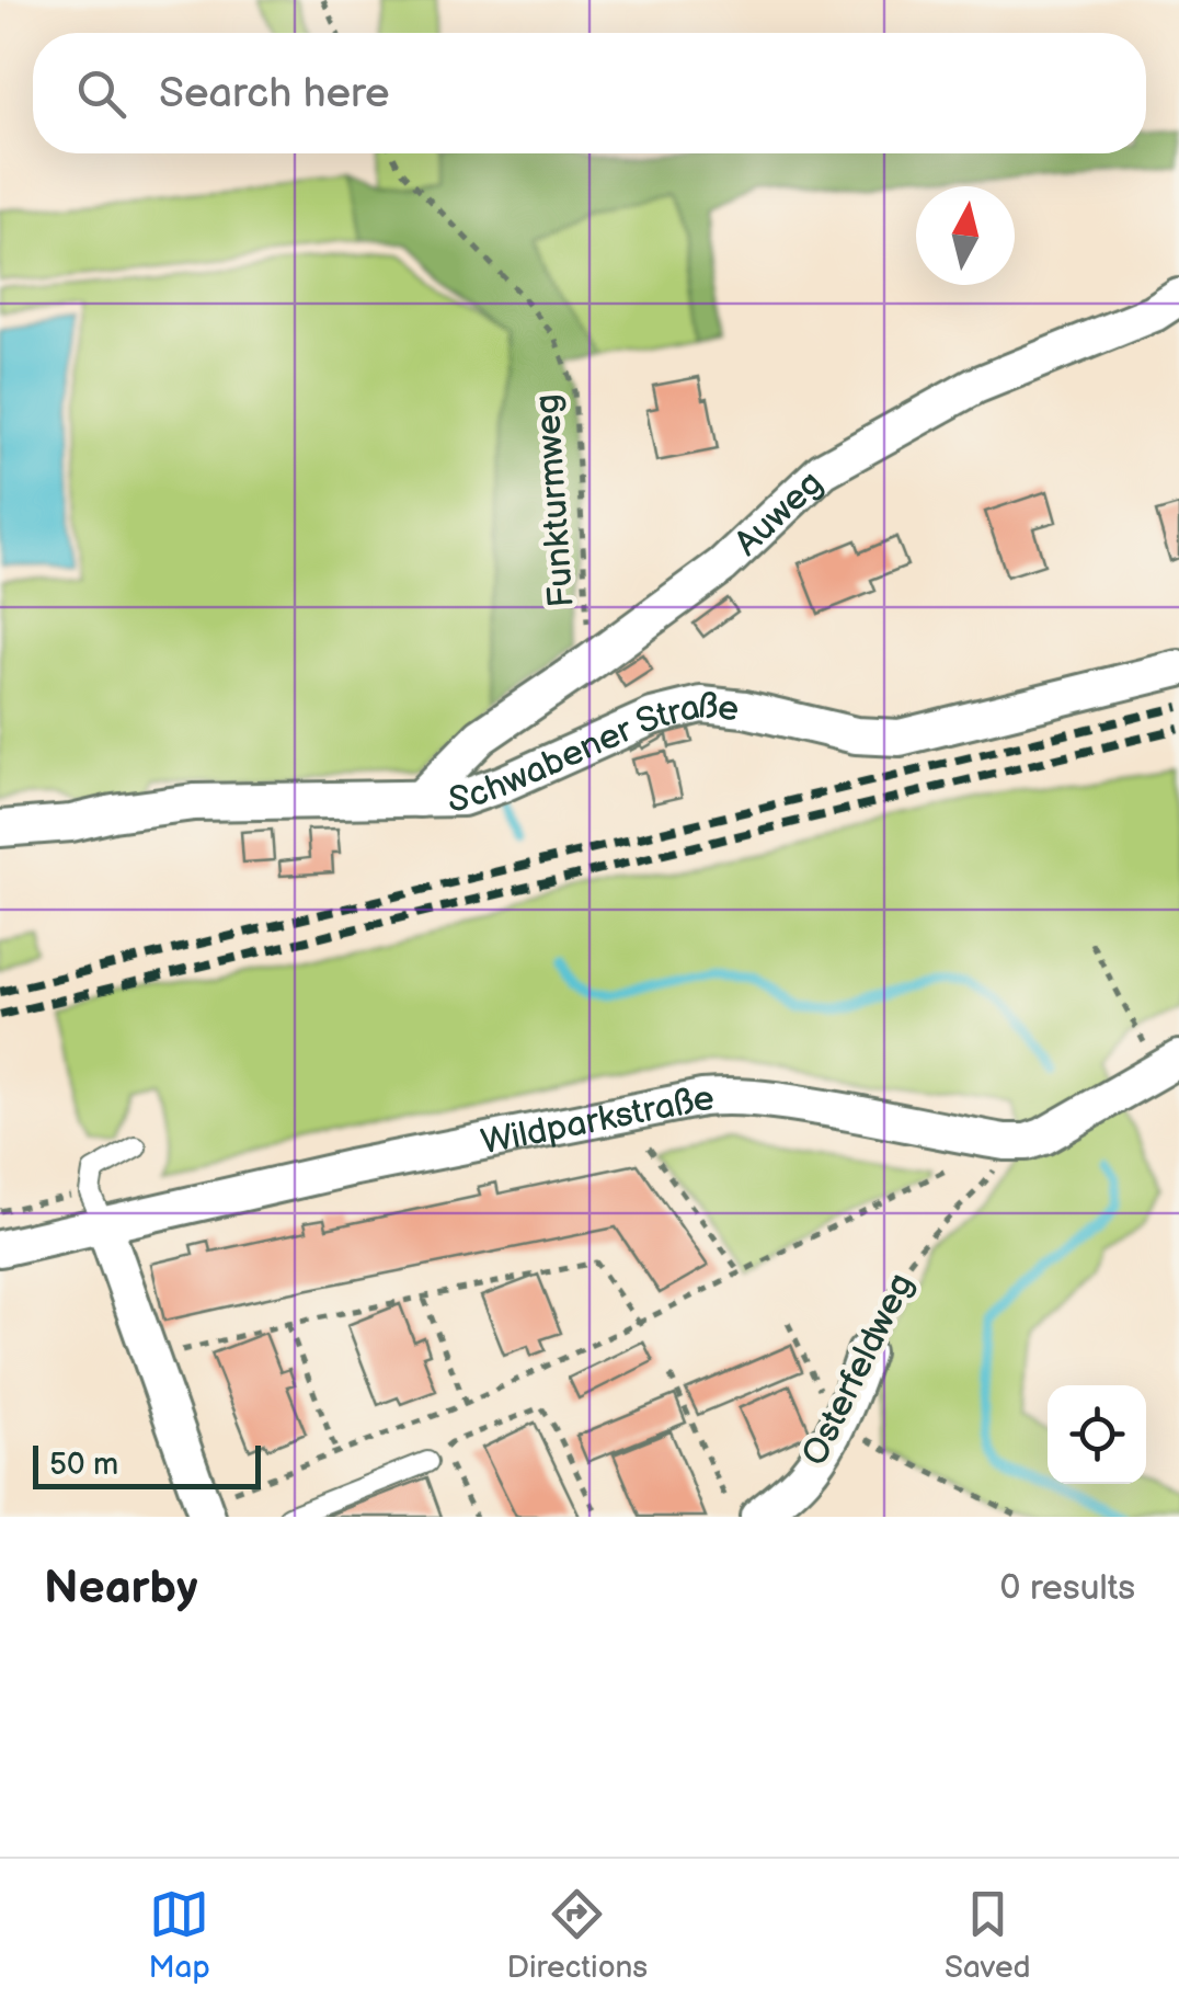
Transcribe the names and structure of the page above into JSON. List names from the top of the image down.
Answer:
{
  "streets": {
    "street": [
      "Auweg",
      "Schwabener Straße",
      "Wildparkstraße",
      "Osterfeldweg"
    ],
    "path": ["Funkturmweg"]
  },
  "crossings": [
    ["Funkturmweg", "Auweg"],
    ["Auweg", "Schwabener Straße"]
  ],
  "scale_bar": "50 m",
  "north": "top",
  "page": {
    "search": "Search here",
    "scale": "50 m",
    "heading": ["Nearby", "0 results"],
    "nav": ["Map", "Directions", "Saved"]
  }
}
